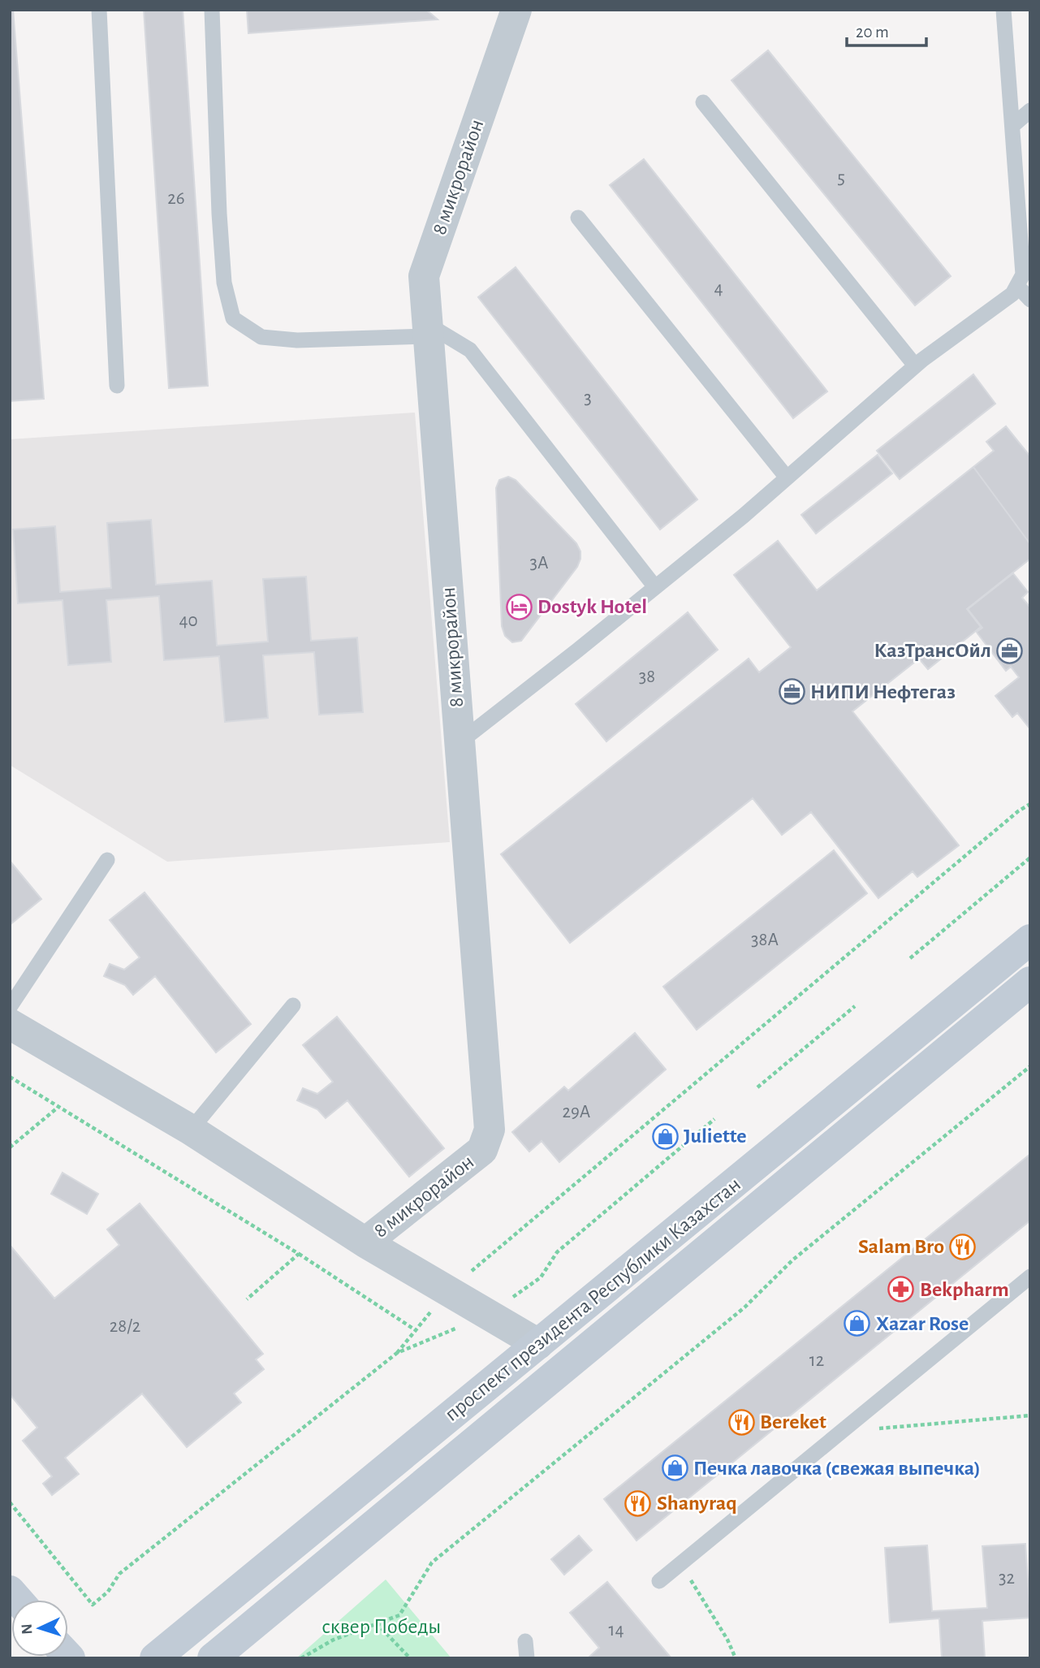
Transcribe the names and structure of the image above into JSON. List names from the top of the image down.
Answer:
{
  "streets": {
    "main road": ["проспект президента Республики Казахстан"],
    "street": ["8 микрорайон"]
  },
  "parks": ["сквер Победы"],
  "places": {
    "hotel": ["Dostyk Hotel"],
    "office": ["КазТрансОйл", "НИПИ Нефтегаз"],
    "shop": ["Juliette", "Xazar Rose", "Печка лавочка (свежая выпечка)"],
    "restaurant": ["Salam Bro", "Bereket", "Shanyraq"],
    "pharmacy": ["Bekpharm"]
  },
  "house_numbers": [
    "5",
    "26",
    "4",
    "3",
    "3А",
    "40",
    "38",
    "38А",
    "29А",
    "28/2",
    "12",
    "32",
    "14"
  ],
  "scale_bar": "20 m",
  "north": "left"
}
